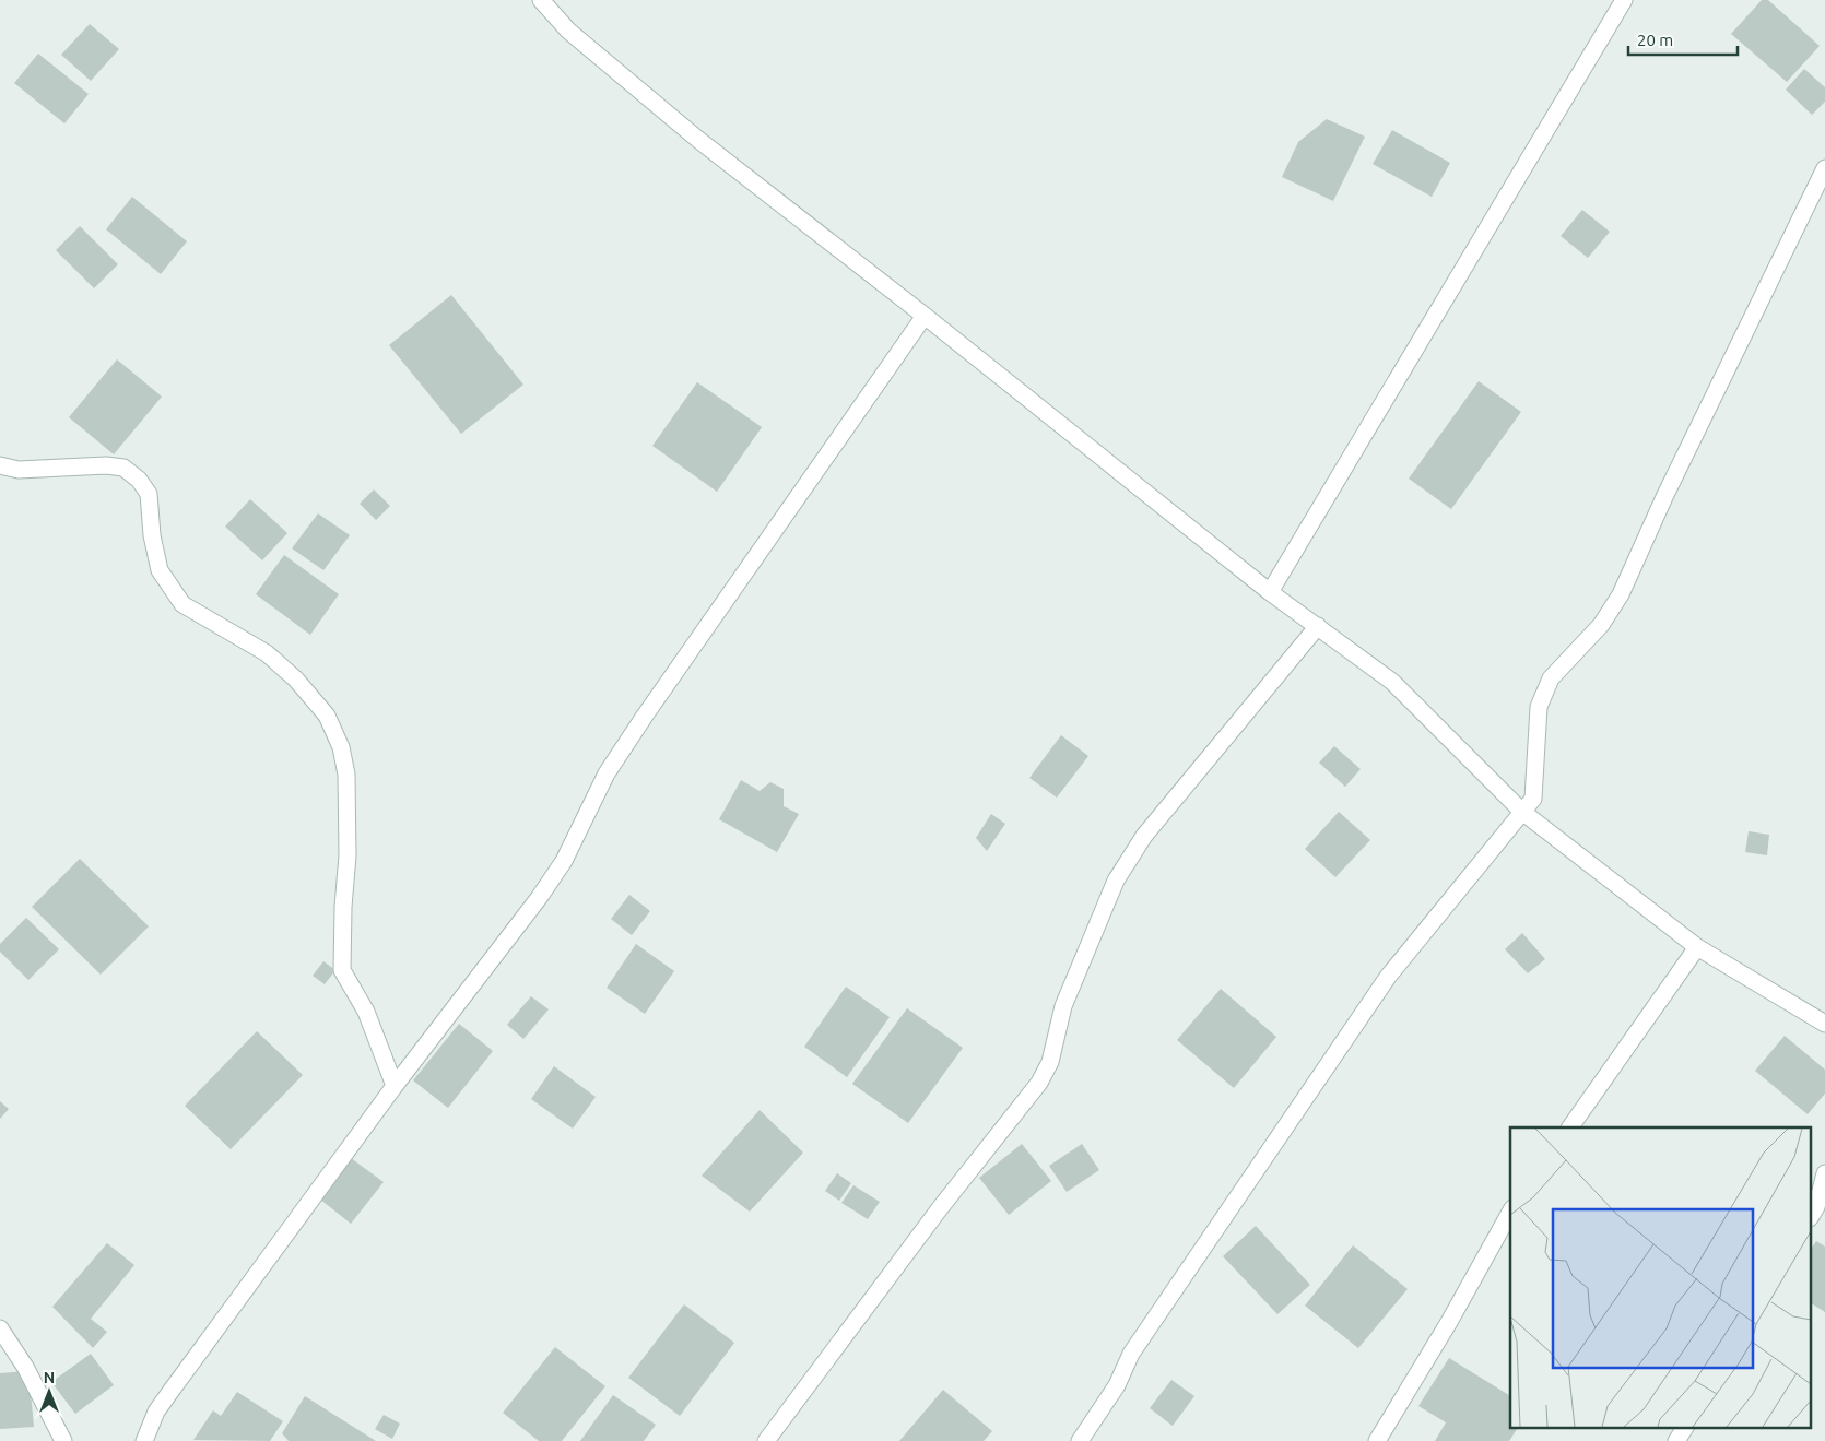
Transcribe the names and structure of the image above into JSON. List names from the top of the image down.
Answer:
{
  "scale_bar": "20 m",
  "north": "top"
}
